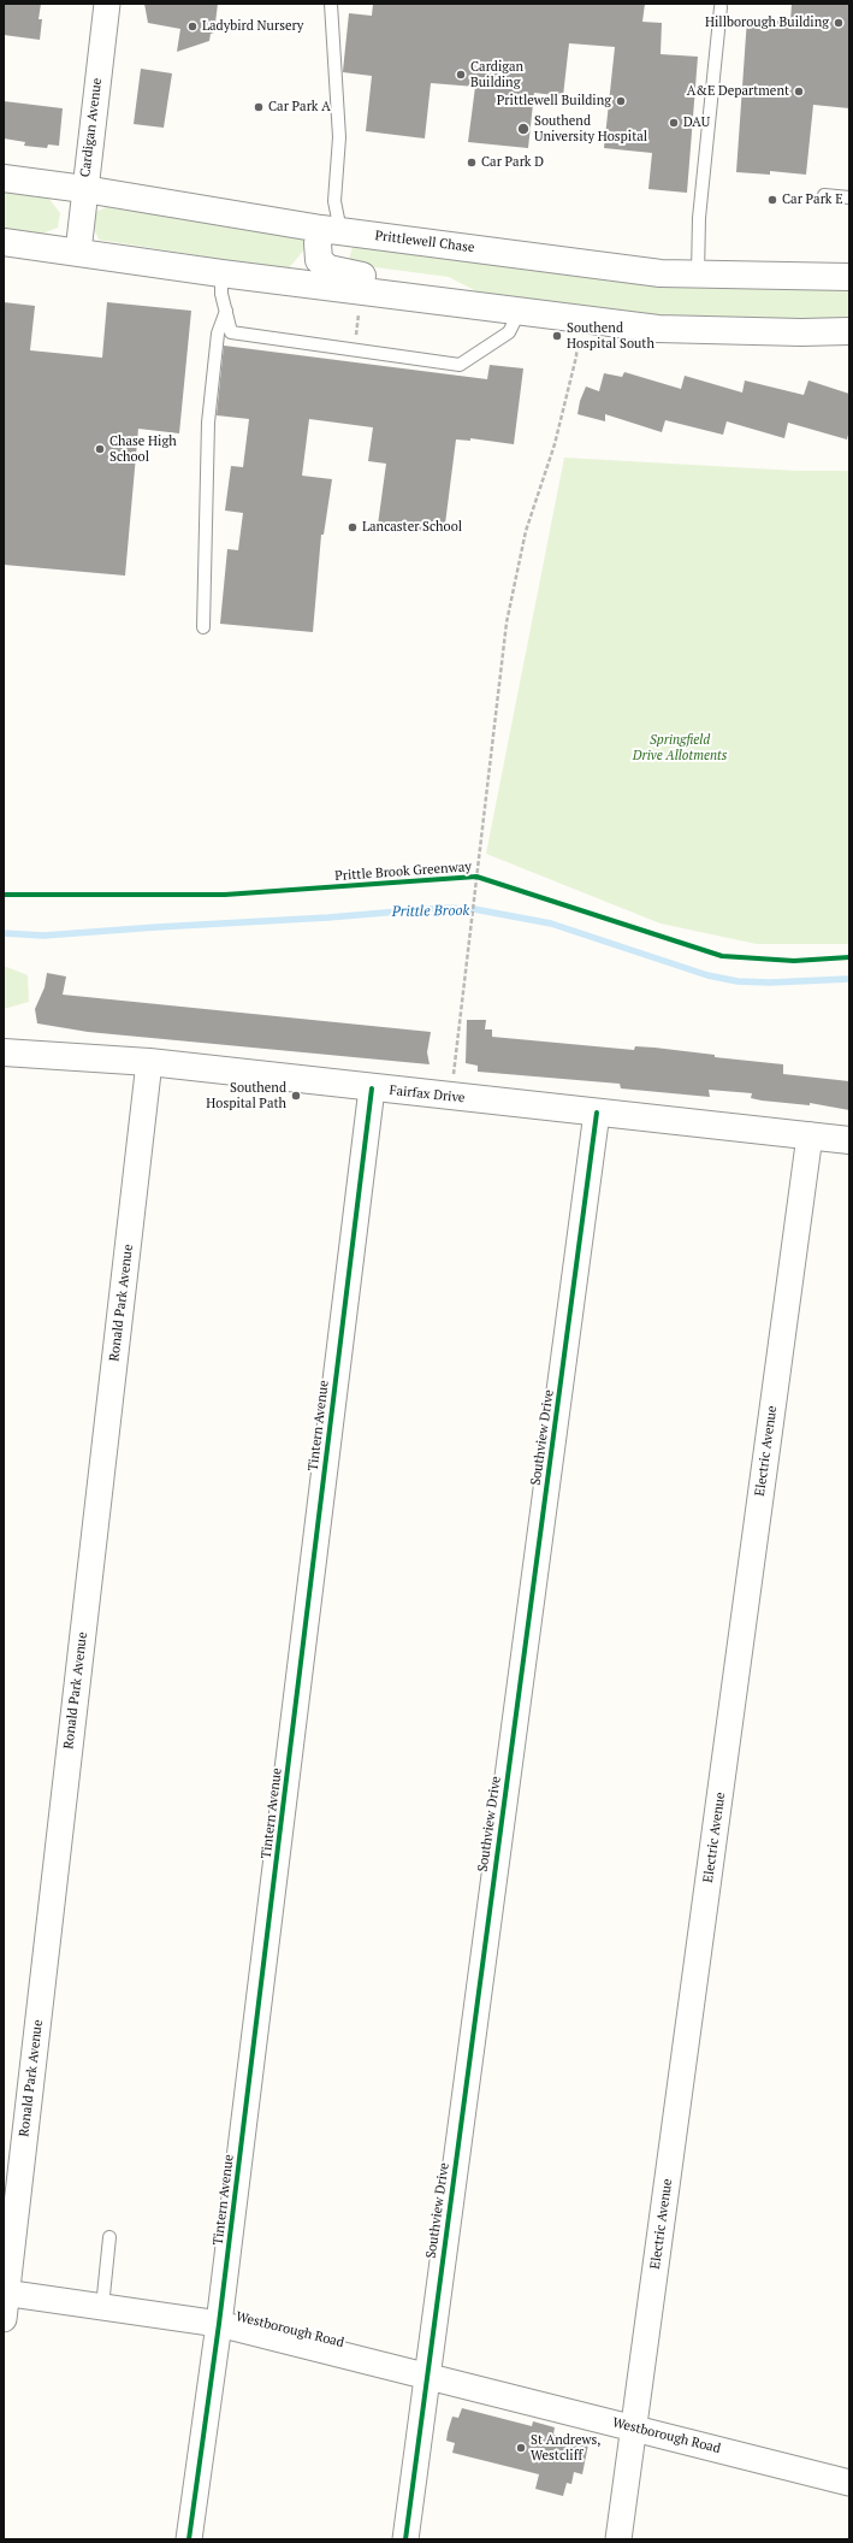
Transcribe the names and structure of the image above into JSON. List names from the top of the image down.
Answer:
{
  "streets": {
    "street": [
      "Cardigan Avenue",
      "Prittlewell Chase",
      "Fairfax Drive",
      "Ronald Park Avenue",
      "Tintern Avenue",
      "Southview Drive",
      "Electric Avenue",
      "Westborough Road"
    ],
    "cycle path": ["Prittle Brook Greenway"]
  },
  "crossings": [
    ["Cardigan Avenue", "Prittlewell Chase"],
    ["Fairfax Drive", "Ronald Park Avenue"],
    ["Fairfax Drive", "Tintern Avenue"],
    ["Fairfax Drive", "Southview Drive"],
    ["Fairfax Drive", "Electric Avenue"],
    ["Ronald Park Avenue", "Westborough Road"],
    ["Tintern Avenue", "Westborough Road"],
    ["Southview Drive", "Westborough Road"],
    ["Electric Avenue", "Westborough Road"]
  ],
  "water": ["Prittle Brook"],
  "parks": ["Springfield Drive Allotments"],
  "places": [
    "Hillborough Building",
    "Ladybird Nursery",
    "Cardigan Building",
    "A&E Department",
    "Prittlewell Building",
    "Car Park A",
    "DAU",
    "Southend University Hospital",
    "Car Park D",
    "Car Park E",
    "Southend Hospital South",
    "Chase High School",
    "Lancaster School",
    "Southend Hospital Path",
    "St Andrews, Westcliff"
  ]
}
